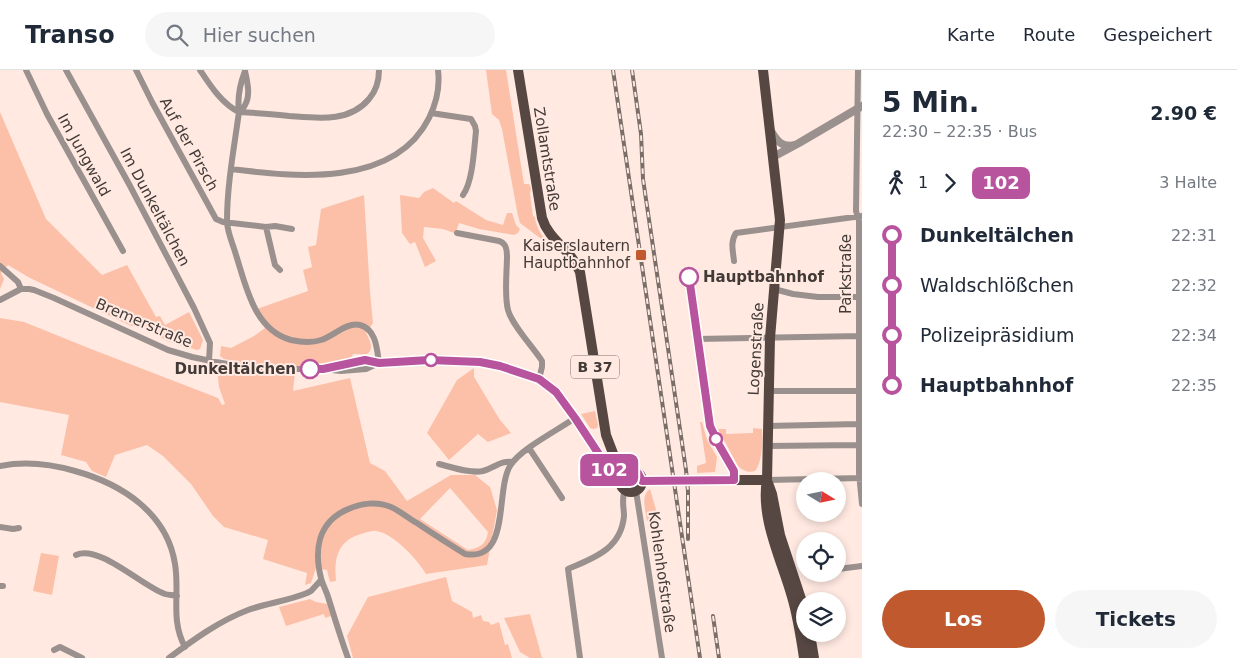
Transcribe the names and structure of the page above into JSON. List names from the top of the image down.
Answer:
{
  "streets": {
    "main road": ["Zollamtstraße", "Logenstraße", "B 37"],
    "street": [
      "Auf der Pirsch",
      "Im Jungwald",
      "Im Dunkeltälchen",
      "Parkstraße",
      "Bremerstraße",
      "Kohlenhofstraße"
    ]
  },
  "crossings": [
    ["Zollamtstraße", "Bremerstraße"],
    ["Zollamtstraße", "Kohlenhofstraße"],
    ["Im Dunkeltälchen", "Bremerstraße"],
    ["Bremerstraße", "Kohlenhofstraße"]
  ],
  "places": {
    "transit": ["Kaiserslautern Hauptbahnhof"],
    "other": ["Hauptbahnhof", "Dunkeltälchen"]
  },
  "lines": ["bus line 102"],
  "north": "right",
  "page": {
    "header": "Transo",
    "search": "Hier suchen",
    "nav": ["Karte", "Route", "Gespeichert"],
    "on_map": "102",
    "heading": ["5 Min.", "22:30 – 22:35 · Bus", "2.90 €"],
    "legs": ["1", "102", "3 Halte"],
    "list": [
      {
        "name": "Dunkeltälchen",
        "value": "22:31"
      },
      {
        "name": "Waldschlößchen",
        "value": "22:32"
      },
      {
        "name": "Polizeipräsidium",
        "value": "22:34"
      },
      {
        "name": "Hauptbahnhof",
        "value": "22:35"
      }
    ],
    "buttons": ["Los", "Tickets"]
  }
}
